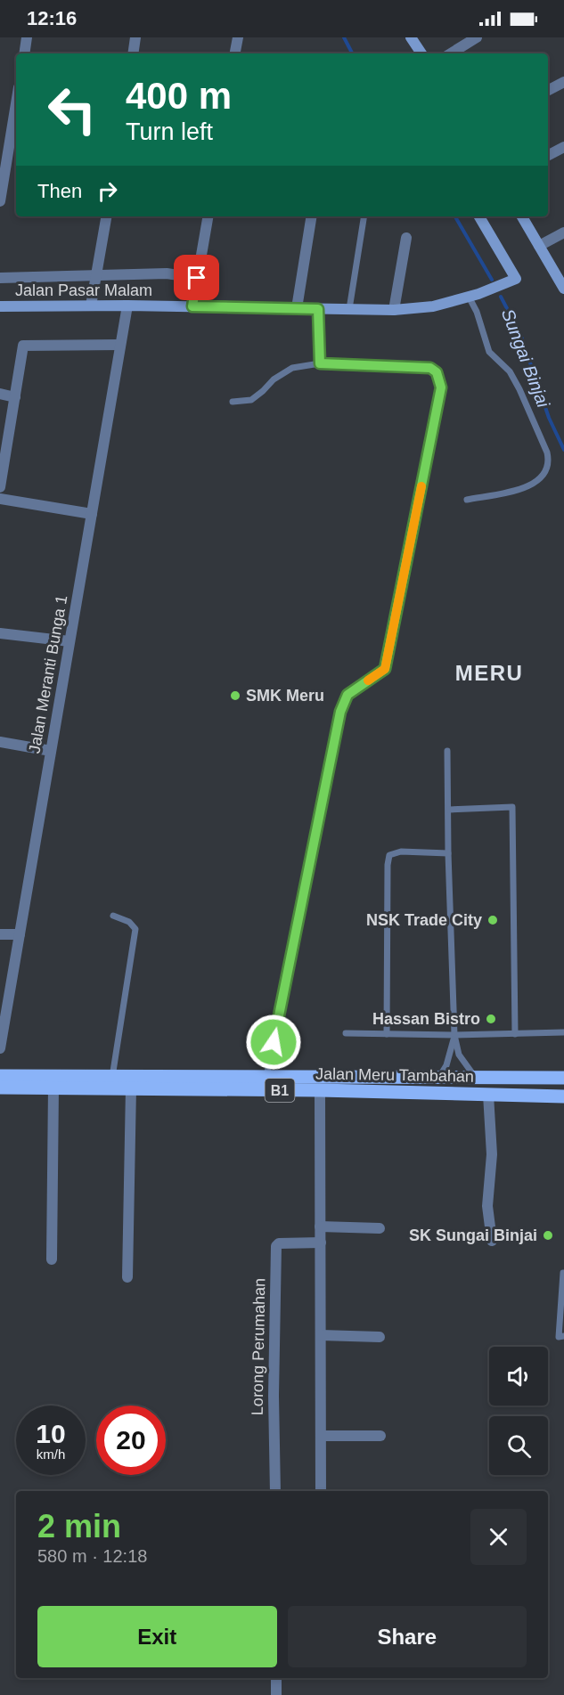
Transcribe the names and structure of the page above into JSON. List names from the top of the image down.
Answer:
{
  "streets": {
    "main road": ["Jalan Meru Tambahan", "B1"],
    "street": ["Jalan Pasar Malam", "Jalan Meranti Bunga 1", "Lorong Perumahan"]
  },
  "crossings": [
    ["Jalan Pasar Malam", "Jalan Meranti Bunga 1"]
  ],
  "districts": ["MERU"],
  "water": ["Sungai Binjai"],
  "places": [
    "SMK Meru",
    "NSK Trade City",
    "Hassan Bistro",
    "SK Sungai Binjai"
  ],
  "page": {
    "status": "12:16",
    "turn": ["400 m", "Turn left"],
    "then": "Then",
    "speed": "10 km/h",
    "limit": "20",
    "heading": ["2 min", "580 m · 12:18"],
    "buttons": ["Exit", "Share"]
  }
}
